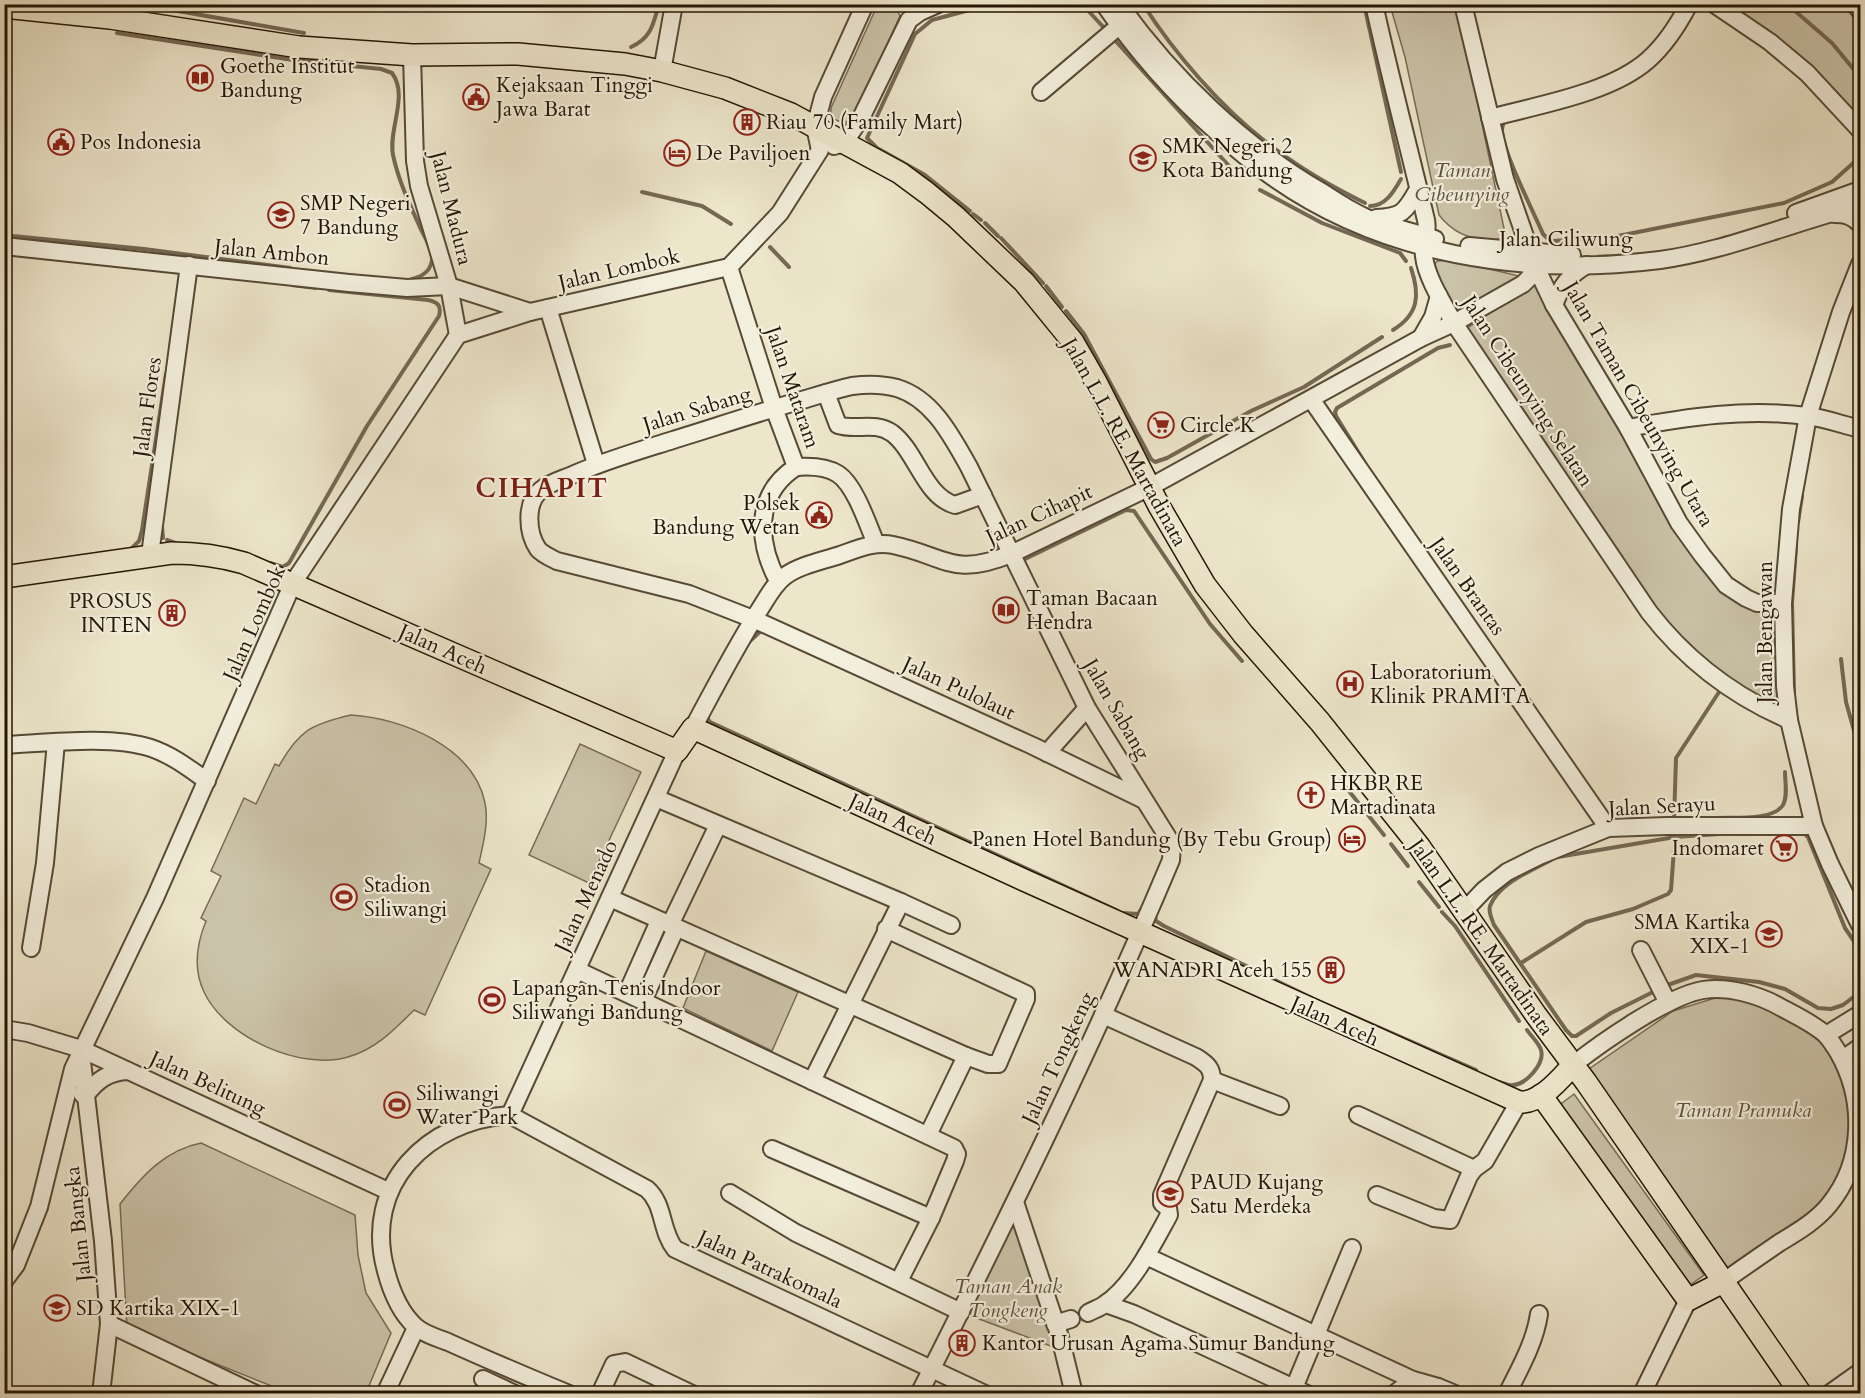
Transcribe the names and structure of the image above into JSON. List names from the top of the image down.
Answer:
{
  "streets": {
    "main road": ["Jalan L.L. RE. Martadinata", "Jalan Aceh"],
    "street": [
      "Jalan Madura",
      "Jalan Ciliwung",
      "Jalan Ambon",
      "Jalan Lombok",
      "Jalan Mataram",
      "Jalan Cibeunying Selatan",
      "Jalan Taman Cibeunying Utara",
      "Jalan Flores",
      "Jalan Sabang",
      "Jalan Cihapit",
      "Jalan Brantas",
      "Jalan Bengawan",
      "Jalan Pulolaut",
      "Jalan Serayu",
      "Jalan Menado",
      "Jalan Tongkeng",
      "Jalan Belitung",
      "Jalan Bangka",
      "Jalan Patrakomala"
    ]
  },
  "crossings": [
    ["Jalan Madura", "Jalan Ambon"],
    ["Jalan Madura", "Jalan Lombok"],
    ["Jalan Madura", "Jalan L.L. RE. Martadinata"],
    ["Jalan Ciliwung", "Jalan Cibeunying Selatan"],
    ["Jalan Ciliwung", "Jalan Taman Cibeunying Utara"],
    ["Jalan Ciliwung", "Jalan Cihapit"],
    ["Jalan Ambon", "Jalan Lombok"],
    ["Jalan Ambon", "Jalan Flores"],
    ["Jalan Lombok", "Jalan Mataram"],
    ["Jalan Lombok", "Jalan Aceh"],
    ["Jalan Lombok", "Jalan Belitung"],
    ["Jalan Lombok", "Jalan Bangka"],
    ["Jalan Mataram", "Jalan Sabang"],
    ["Jalan Mataram", "Jalan Cihapit"],
    ["Jalan Cibeunying Selatan", "Jalan Cihapit"],
    ["Jalan Cibeunying Selatan", "Jalan Bengawan"],
    ["Jalan Taman Cibeunying Utara", "Jalan Cihapit"],
    ["Jalan Taman Cibeunying Utara", "Jalan Bengawan"],
    ["Jalan Flores", "Jalan Aceh"],
    ["Jalan Sabang", "Jalan Cihapit"],
    ["Jalan Sabang", "Jalan Aceh"],
    ["Jalan Sabang", "Jalan Pulolaut"],
    ["Jalan Sabang", "Jalan Tongkeng"],
    ["Jalan L.L. RE. Martadinata", "Jalan Cihapit"],
    ["Jalan L.L. RE. Martadinata", "Jalan Serayu"],
    ["Jalan Cihapit", "Jalan Brantas"],
    ["Jalan Cihapit", "Jalan Aceh"],
    ["Jalan Cihapit", "Jalan Pulolaut"],
    ["Jalan Brantas", "Jalan Serayu"],
    ["Jalan Bengawan", "Jalan Serayu"],
    ["Jalan Aceh", "Jalan Menado"],
    ["Jalan Aceh", "Jalan Tongkeng"],
    ["Jalan Menado", "Jalan Patrakomala"],
    ["Jalan Tongkeng", "Jalan Patrakomala"],
    ["Jalan Belitung", "Jalan Bangka"]
  ],
  "districts": ["CIHAPIT"],
  "parks": ["Taman Cibeunying", "Taman Pramuka", "Taman Anak Tongkeng"],
  "places": {
    "library": ["Goethe Institut Bandung", "Taman Bacaan Hendra"],
    "public building": ["Kejaksaan Tinggi Jawa Barat", "Pos Indonesia", "Polsek Bandung Wetan"],
    "building": [
      "Riau 70 (Family Mart)",
      "PROSUS INTEN",
      "WANADRI Aceh 155",
      "Kantor Urusan Agama Sumur Bandung"
    ],
    "hotel": ["De Paviljoen", "Panen Hotel Bandung (By Tebu Group)"],
    "school or university": [
      "SMK Negeri 2 Kota Bandung",
      "SMP Negeri 7 Bandung",
      "SMA Kartika XIX-1",
      "PAUD Kujang Satu Merdeka",
      "SD Kartika XIX-1"
    ],
    "supermarket": ["Circle K", "Indomaret"],
    "hospital": ["Laboratorium Klinik PRAMITA"],
    "church": ["HKBP RE Martadinata"],
    "sports": ["Stadion Siliwangi", "Lapangan Tenis Indoor Siliwangi Bandung", "Siliwangi Water Park"]
  }
}
